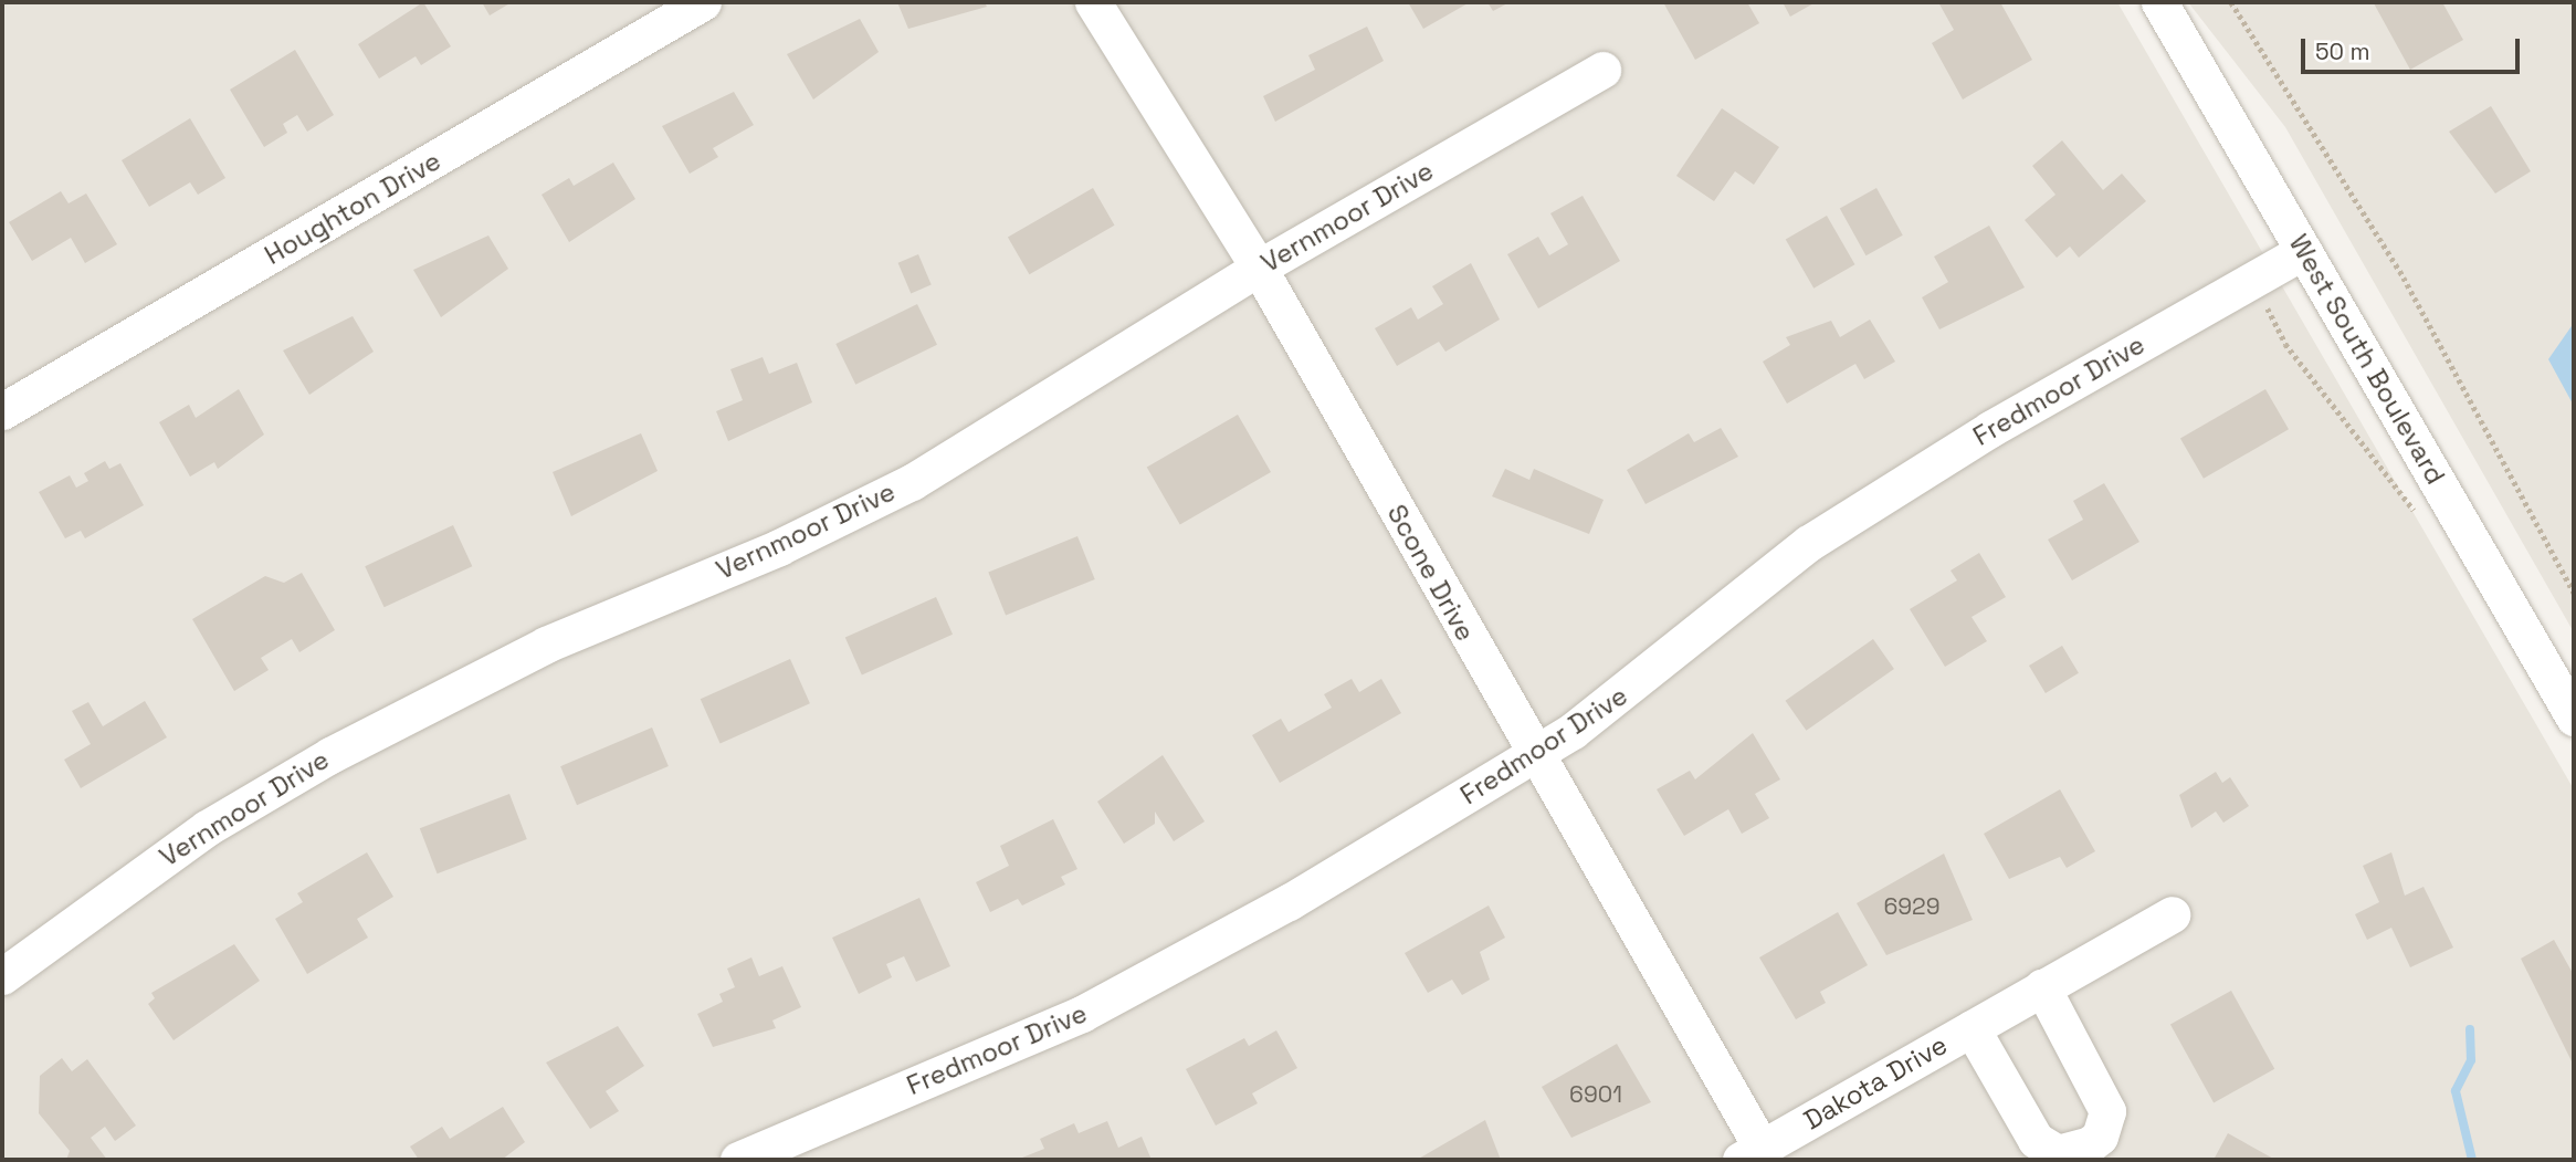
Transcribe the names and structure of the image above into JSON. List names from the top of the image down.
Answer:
{
  "streets": {
    "street": [
      "Houghton Drive",
      "Vernmoor Drive",
      "West South Boulevard",
      "Fredmoor Drive",
      "Scone Drive",
      "Dakota Drive"
    ]
  },
  "crossings": [
    ["Vernmoor Drive", "Scone Drive"],
    ["West South Boulevard", "Fredmoor Drive"],
    ["Fredmoor Drive", "Scone Drive"],
    ["Scone Drive", "Dakota Drive"]
  ],
  "house_numbers": ["6929", "6901"],
  "scale_bar": "50 m"
}
